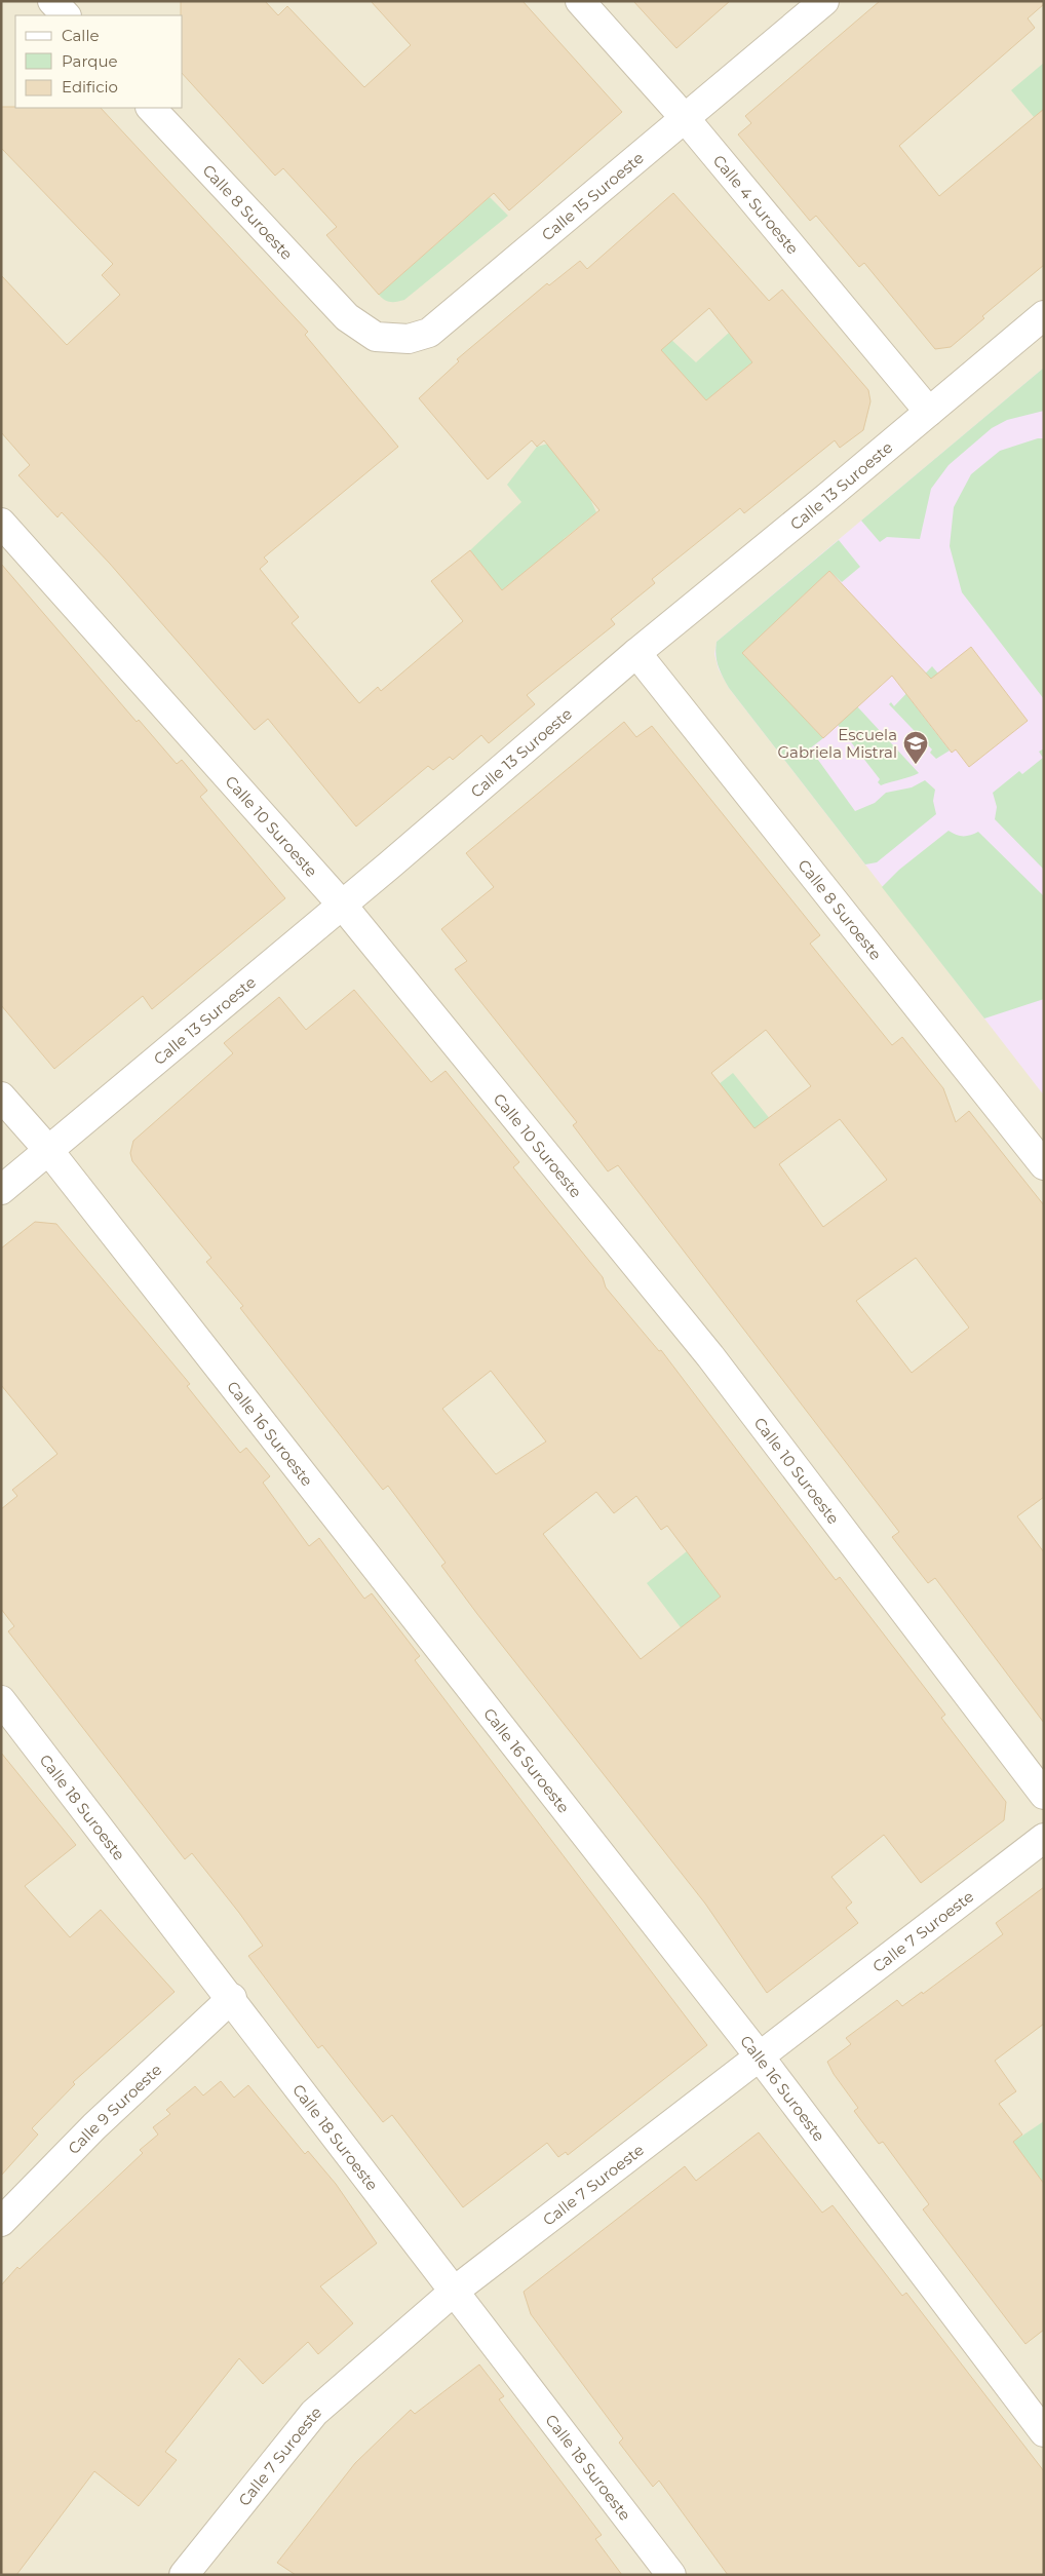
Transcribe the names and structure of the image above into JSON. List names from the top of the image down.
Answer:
{
  "streets": {
    "street": [
      "Calle 15 Suroeste",
      "Calle 4 Suroeste",
      "Calle 8 Suroeste",
      "Calle 13 Suroeste",
      "Calle 10 Suroeste",
      "Calle 16 Suroeste",
      "Calle 18 Suroeste",
      "Calle 7 Suroeste",
      "Calle 9 Suroeste"
    ]
  },
  "crossings": [
    ["Calle 15 Suroeste", "Calle 4 Suroeste"],
    ["Calle 15 Suroeste", "Calle 8 Suroeste"],
    ["Calle 4 Suroeste", "Calle 13 Suroeste"],
    ["Calle 8 Suroeste", "Calle 13 Suroeste"],
    ["Calle 13 Suroeste", "Calle 10 Suroeste"],
    ["Calle 13 Suroeste", "Calle 16 Suroeste"],
    ["Calle 16 Suroeste", "Calle 7 Suroeste"],
    ["Calle 18 Suroeste", "Calle 7 Suroeste"],
    ["Calle 18 Suroeste", "Calle 9 Suroeste"]
  ],
  "places": {
    "school or university": ["Escuela Gabriela Mistral"]
  },
  "legend": ["Calle", "Parque", "Edificio"]
}
